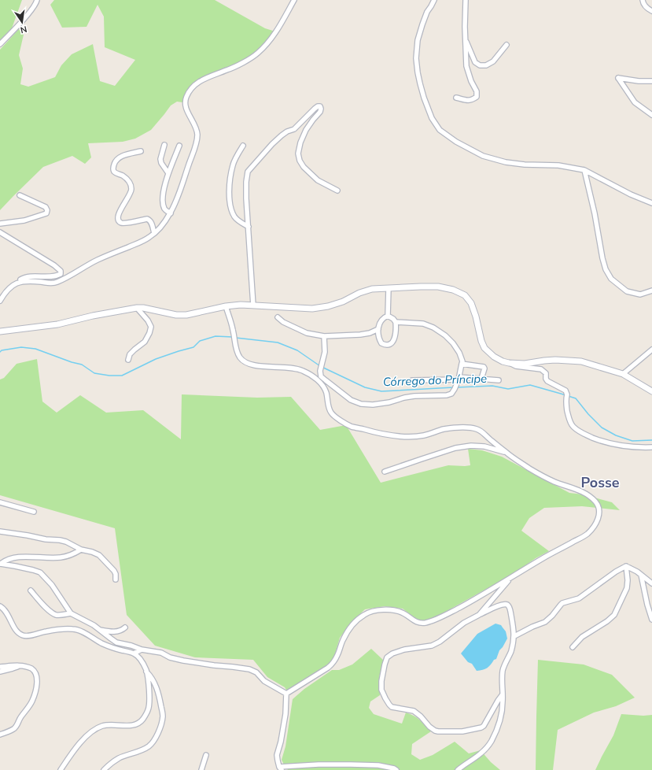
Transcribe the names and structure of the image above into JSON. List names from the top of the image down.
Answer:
{
  "districts": ["Posse"],
  "water": ["Córrego do Príncipe"],
  "north": "bottom"
}
